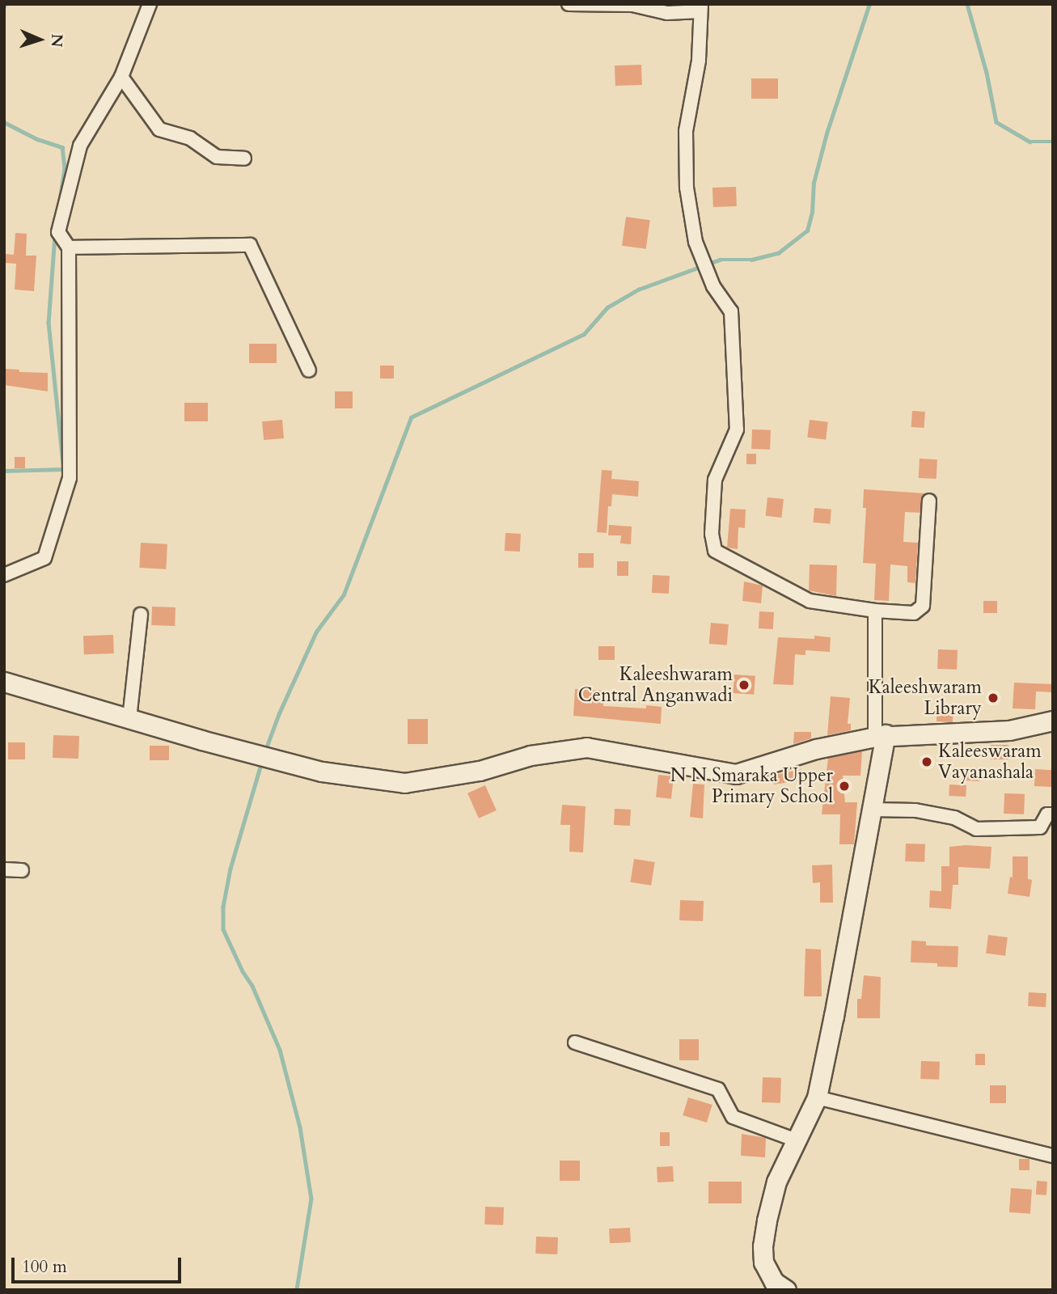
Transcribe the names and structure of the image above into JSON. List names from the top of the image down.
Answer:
{
  "places": [
    "Kaleeshwaram Central Anganwadi",
    "Kaleeshwaram Library",
    "Kaleeswaram Vayanashala",
    "N N Smaraka Upper Primary School"
  ],
  "scale_bar": "100 m",
  "north": "right"
}
